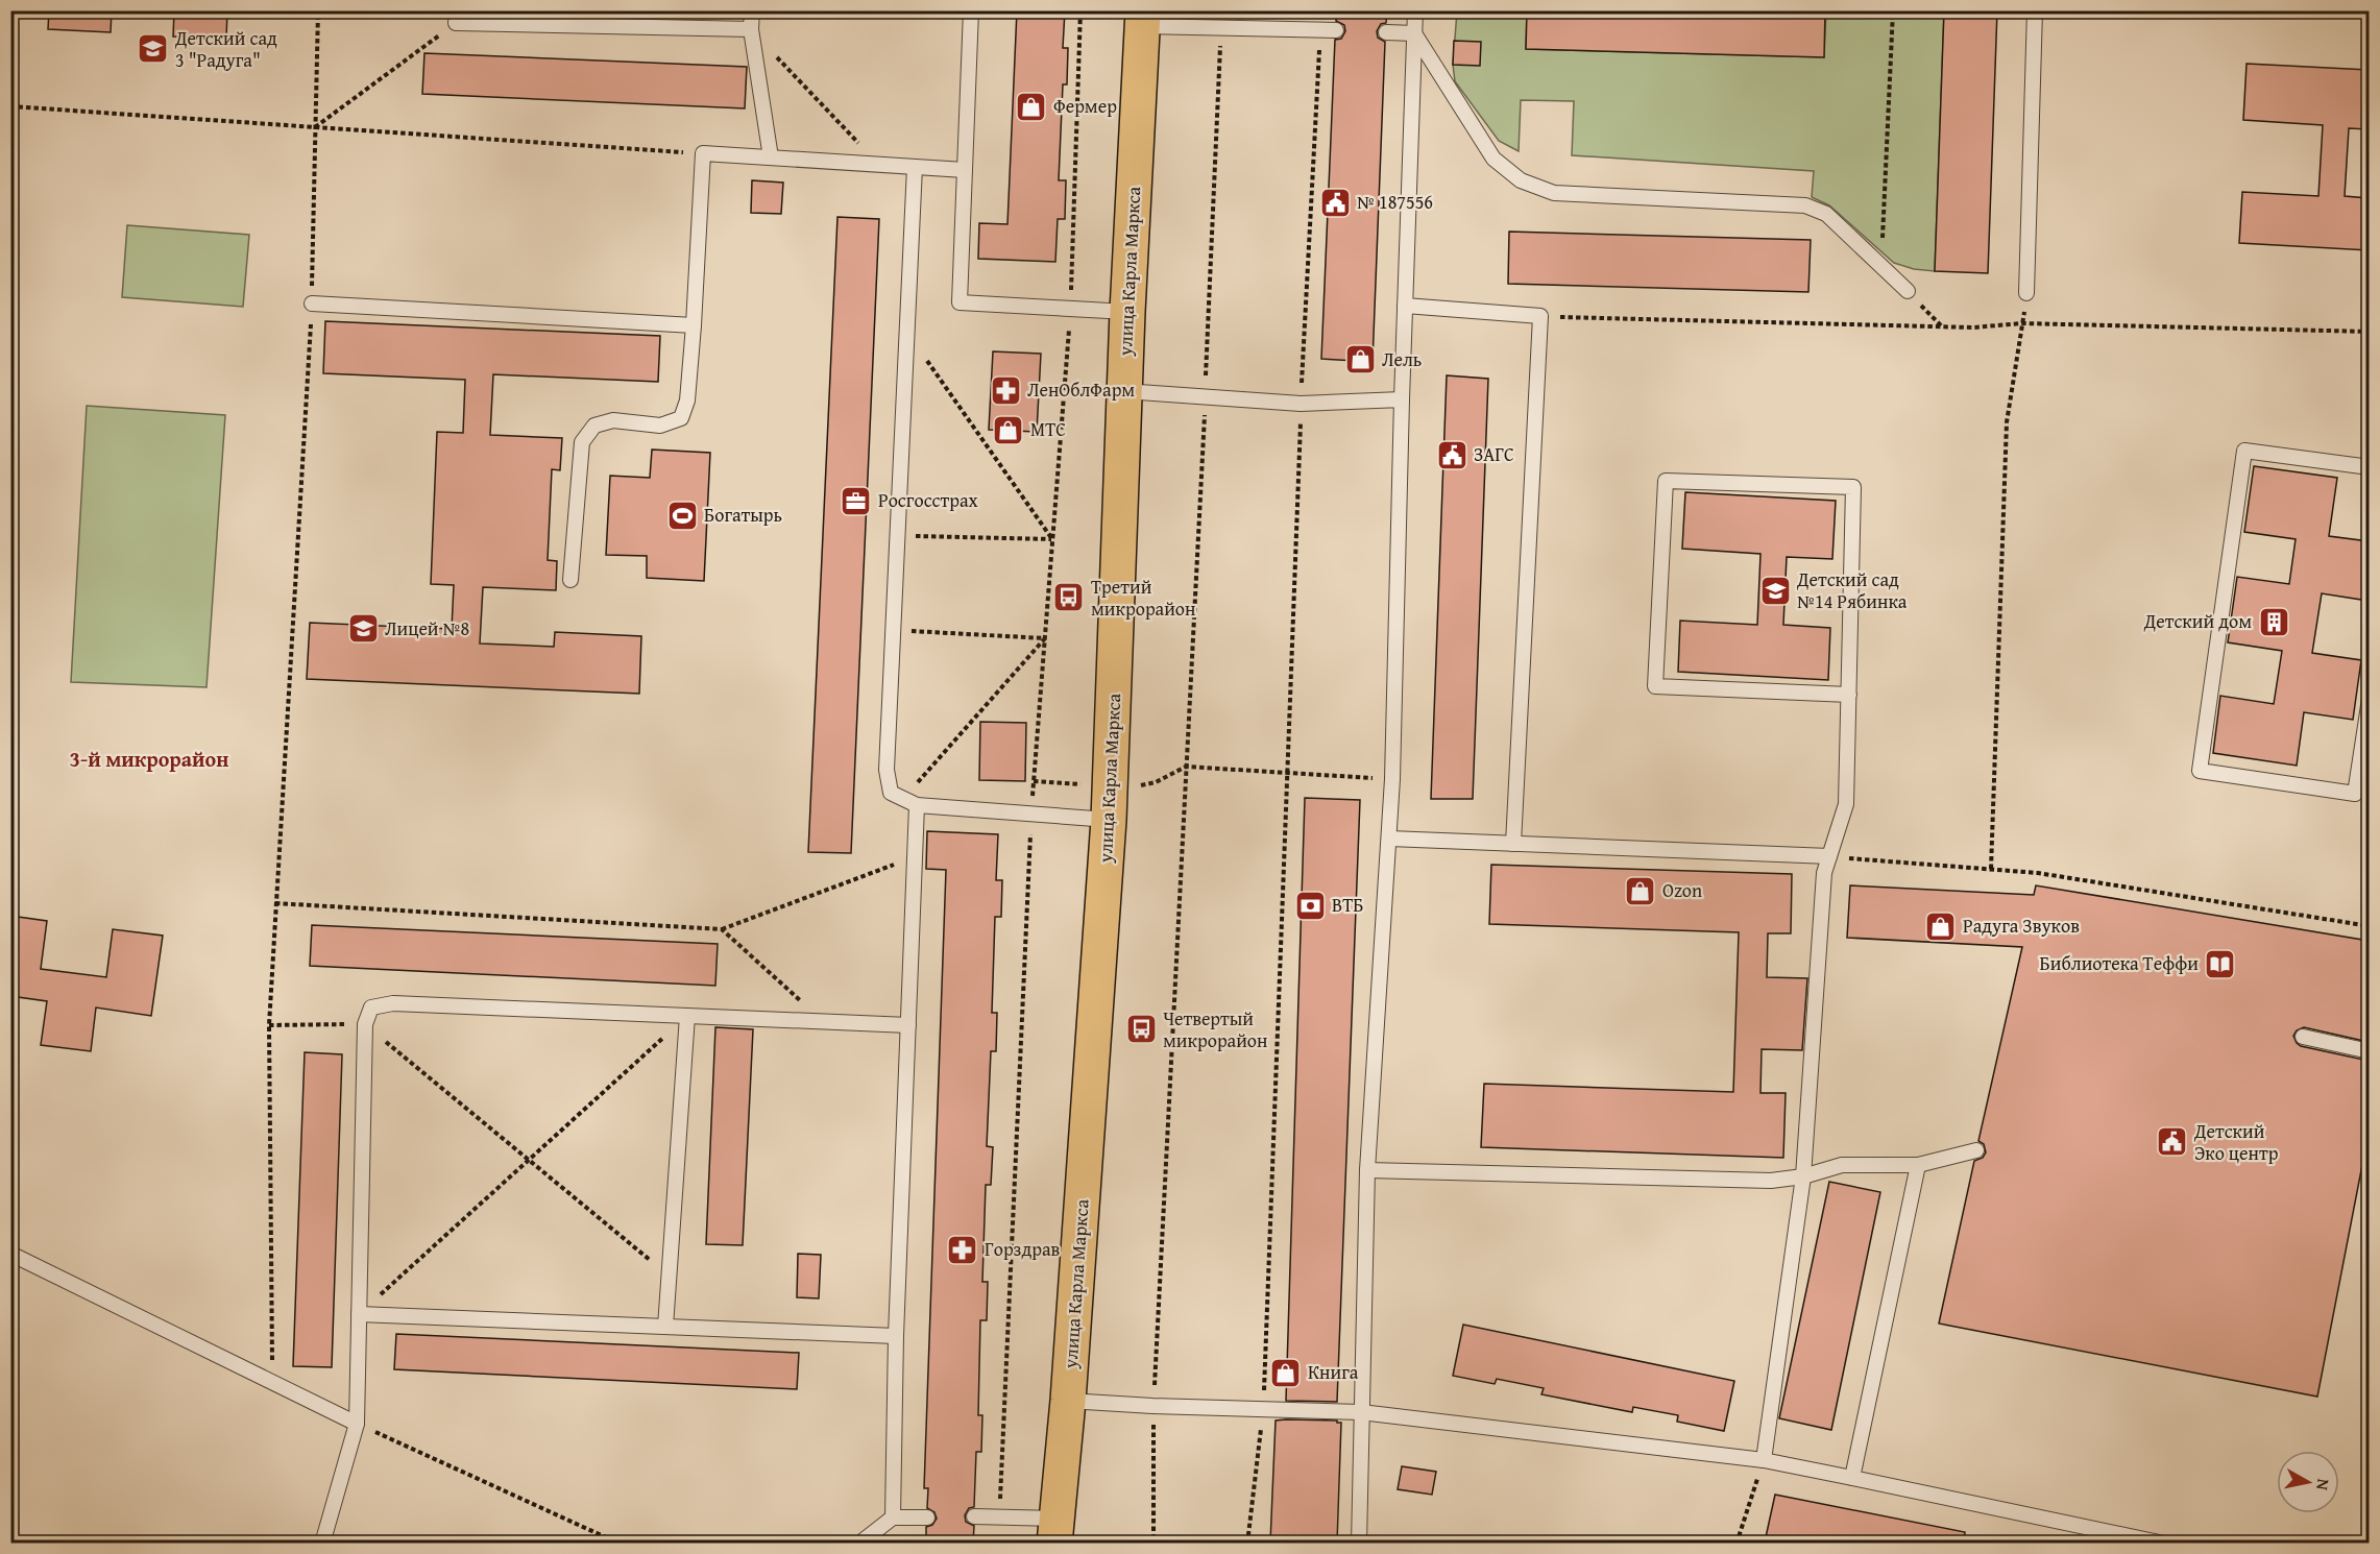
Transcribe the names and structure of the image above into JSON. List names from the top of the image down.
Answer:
{
  "streets": {
    "main road": ["улица Карла Маркса"]
  },
  "districts": ["3-й микрорайон"],
  "places": {
    "school or university": ["Детский сад 3 \"Радуга\"", "Детский сад №14 Рябинка", "Лицей №8"],
    "shop": [
      "Фермер",
      "Лель",
      "МТС",
      "Ozon",
      "Радуга Звуков",
      "Книга"
    ],
    "public building": ["№ 187556", "ЗАГС", "Детский Эко центр"],
    "pharmacy": ["ЛенОблФарм", "Горздрав"],
    "office": ["Росгосстрах"],
    "sports": ["Богатырь"],
    "bus stop": ["Третий микрорайон", "Четвертый микрорайон"],
    "building": ["Детский дом"],
    "bank": ["ВТБ"],
    "library": ["Библиотека Теффи"]
  },
  "north": "right"
}
